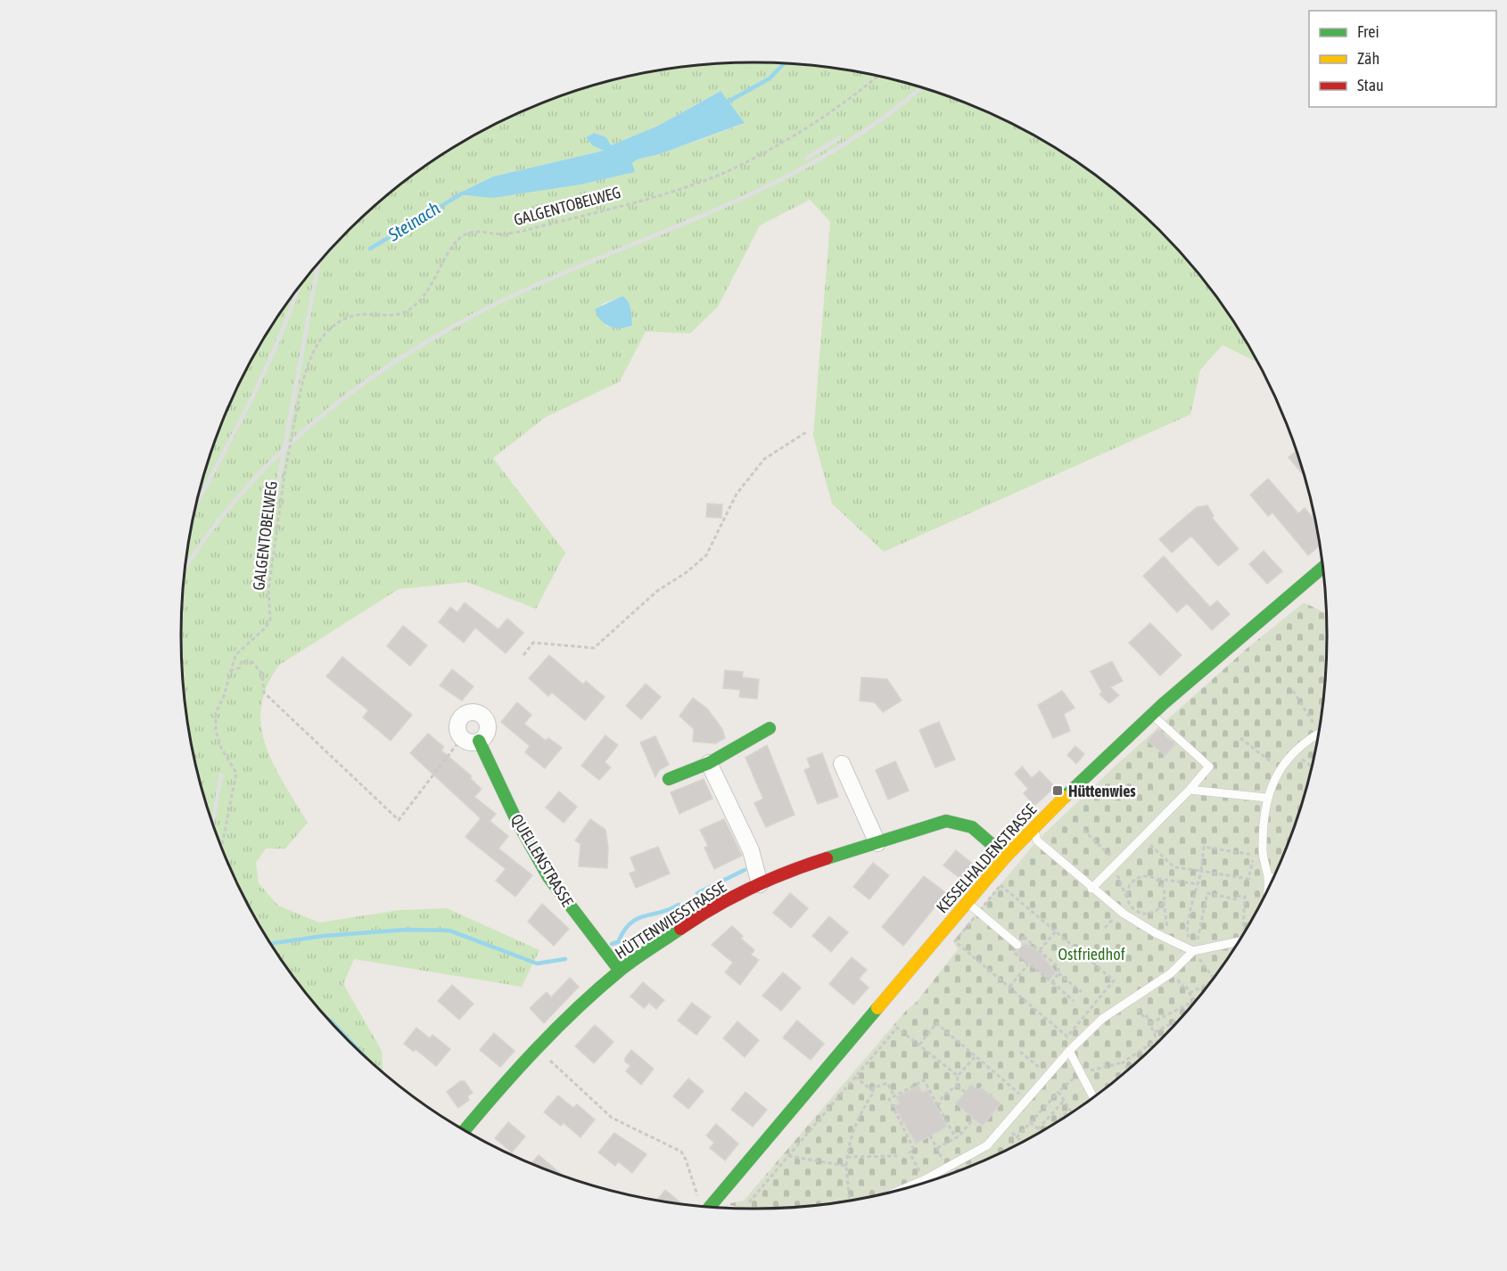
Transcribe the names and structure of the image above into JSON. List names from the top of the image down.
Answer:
{
  "streets": {
    "street": ["KESSELHALDENSTRASSE", "QUELLENSTRASSE", "HÜTTENWIESSTRASSE"],
    "path": ["GALGENTOBELWEG"]
  },
  "crossings": [
    ["KESSELHALDENSTRASSE", "HÜTTENWIESSTRASSE"],
    ["QUELLENSTRASSE", "HÜTTENWIESSTRASSE"]
  ],
  "water": ["Steinach"],
  "parks": ["Ostfriedhof"],
  "places": {
    "transit": ["Hüttenwies"]
  },
  "legend": ["Frei", "Zäh", "Stau"]
}
